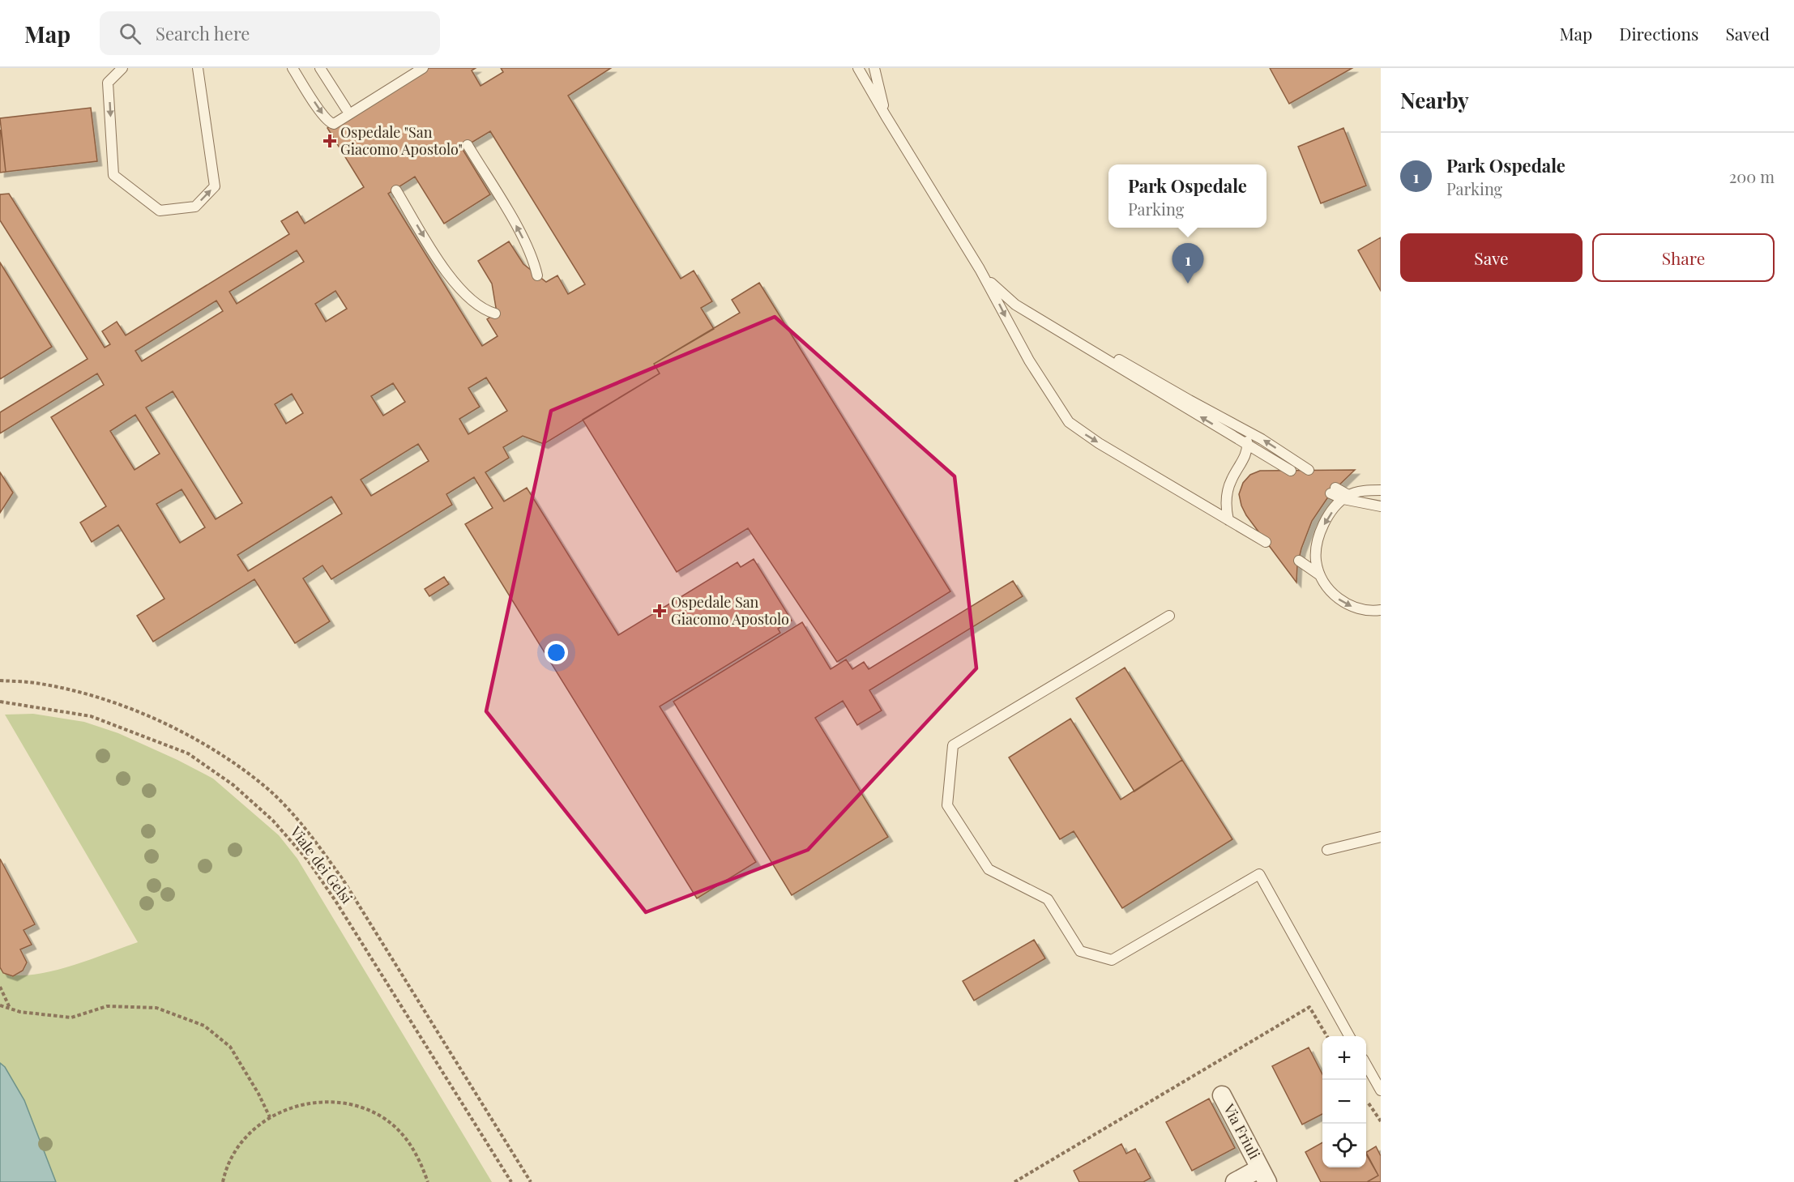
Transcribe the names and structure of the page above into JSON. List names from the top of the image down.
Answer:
{
  "streets": {
    "street": ["Via Friuli"],
    "path": ["Viale dei Gelsi"]
  },
  "places": {
    "health": ["Ospedale \"San Giacomo Apostolo\"", "Ospedale San Giacomo Apostolo"]
  },
  "page": {
    "header": "Map",
    "search": "Search here",
    "nav": ["Map", "Directions", "Saved"],
    "heading": "Nearby",
    "list": [
      {
        "mark": "1",
        "name": "Park Ospedale",
        "note": "Parking",
        "value": "200 m"
      }
    ],
    "popup": ["Park Ospedale", "Parking"],
    "buttons": ["Save", "Share"],
    "pins": "1",
    "map_buttons": ["+", "−"]
  }
}
